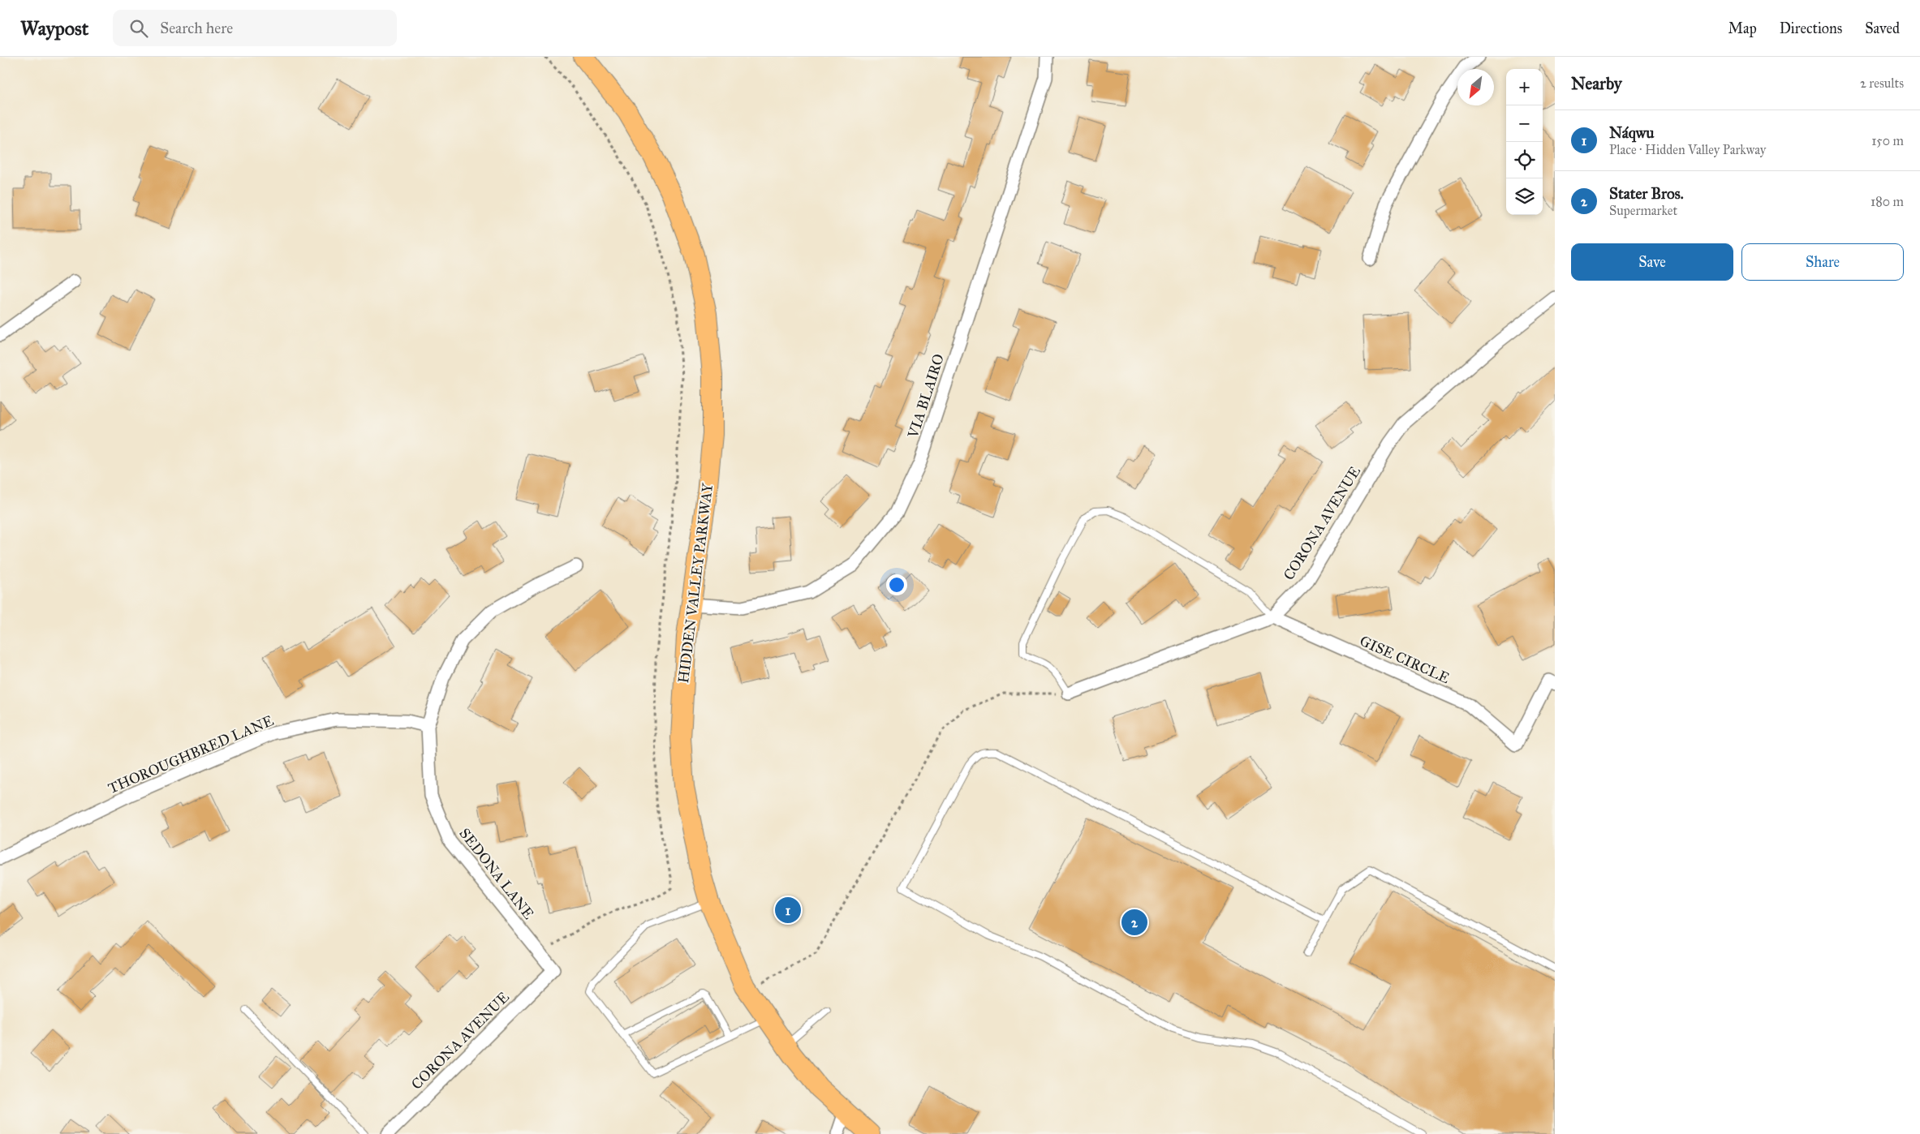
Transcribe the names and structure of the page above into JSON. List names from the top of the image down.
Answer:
{
  "streets": {
    "main road": ["HIDDEN VALLEY PARKWAY"],
    "street": [
      "VIA BLAIRO",
      "CORONA AVENUE",
      "GISE CIRCLE",
      "THOROUGHBRED LANE",
      "SEDONA LANE"
    ]
  },
  "crossings": [
    ["VIA BLAIRO", "HIDDEN VALLEY PARKWAY"],
    ["CORONA AVENUE", "GISE CIRCLE"],
    ["CORONA AVENUE", "SEDONA LANE"],
    ["THOROUGHBRED LANE", "SEDONA LANE"]
  ],
  "north": "bottom left",
  "page": {
    "header": "Waypost",
    "search": "Search here",
    "nav": ["Map", "Directions", "Saved"],
    "heading": ["Nearby", "2 results"],
    "map_buttons": ["+", "−"],
    "list": [
      {
        "mark": "1",
        "name": "Náqwu",
        "note": "Place · Hidden Valley Parkway",
        "value": "150 m"
      },
      {
        "mark": "2",
        "name": "Stater Bros.",
        "note": "Supermarket",
        "value": "180 m"
      }
    ],
    "buttons": ["Save", "Share"],
    "pins": ["1", "2"]
  }
}
